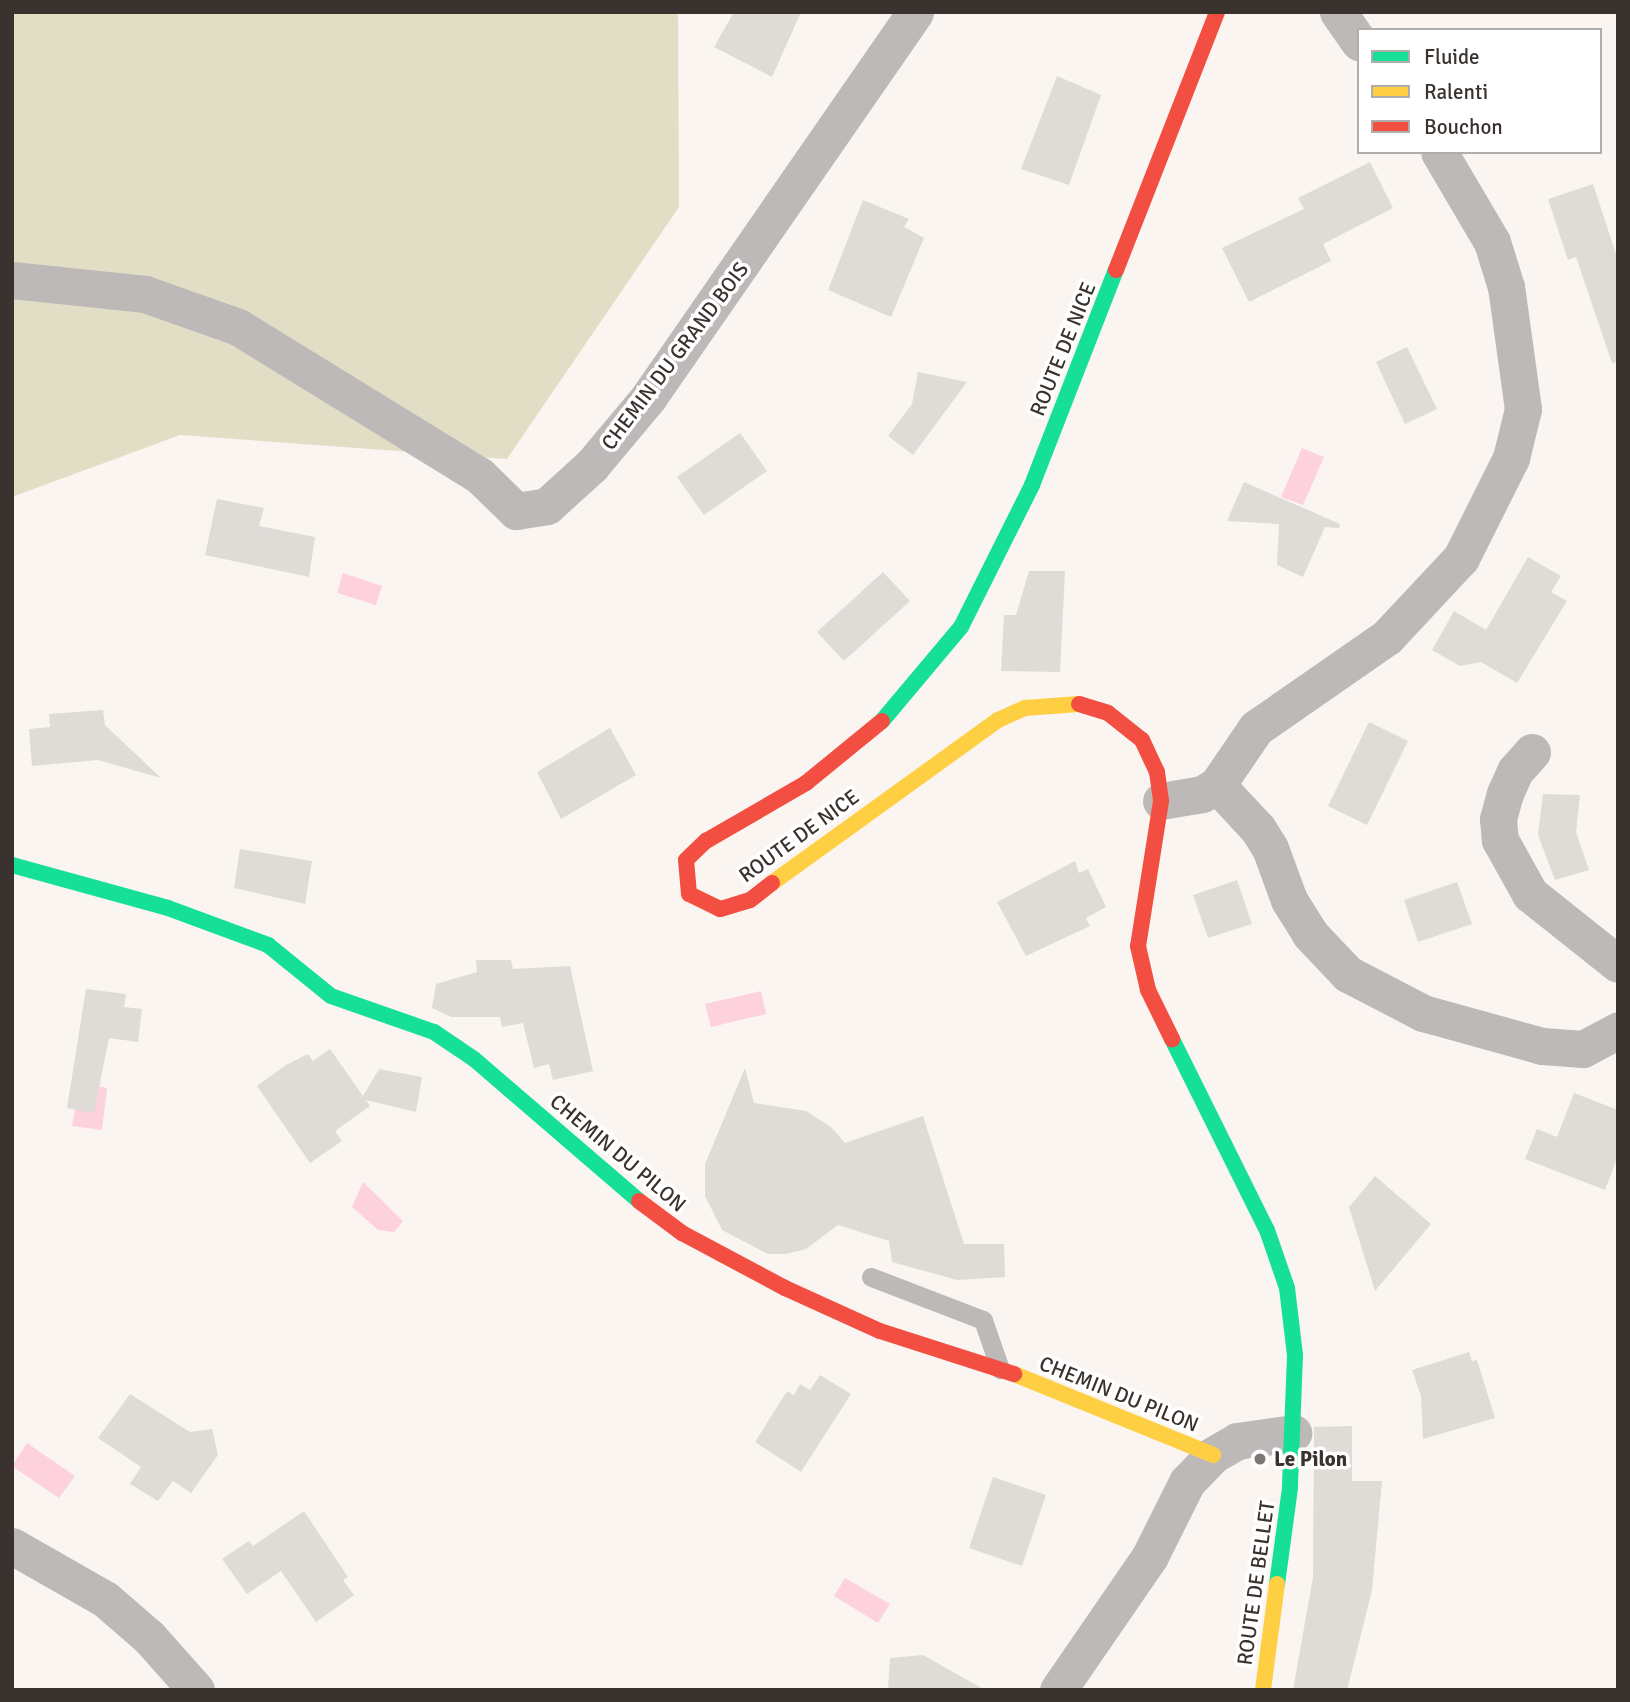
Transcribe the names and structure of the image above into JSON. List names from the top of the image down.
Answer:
{
  "streets": {
    "main road": ["ROUTE DE NICE", "CHEMIN DU PILON", "ROUTE DE BELLET"],
    "street": ["CHEMIN DU GRAND BOIS"]
  },
  "crossings": [
    ["ROUTE DE NICE", "ROUTE DE BELLET"]
  ],
  "places": ["Le Pilon"],
  "legend": ["Fluide", "Ralenti", "Bouchon"]
}
